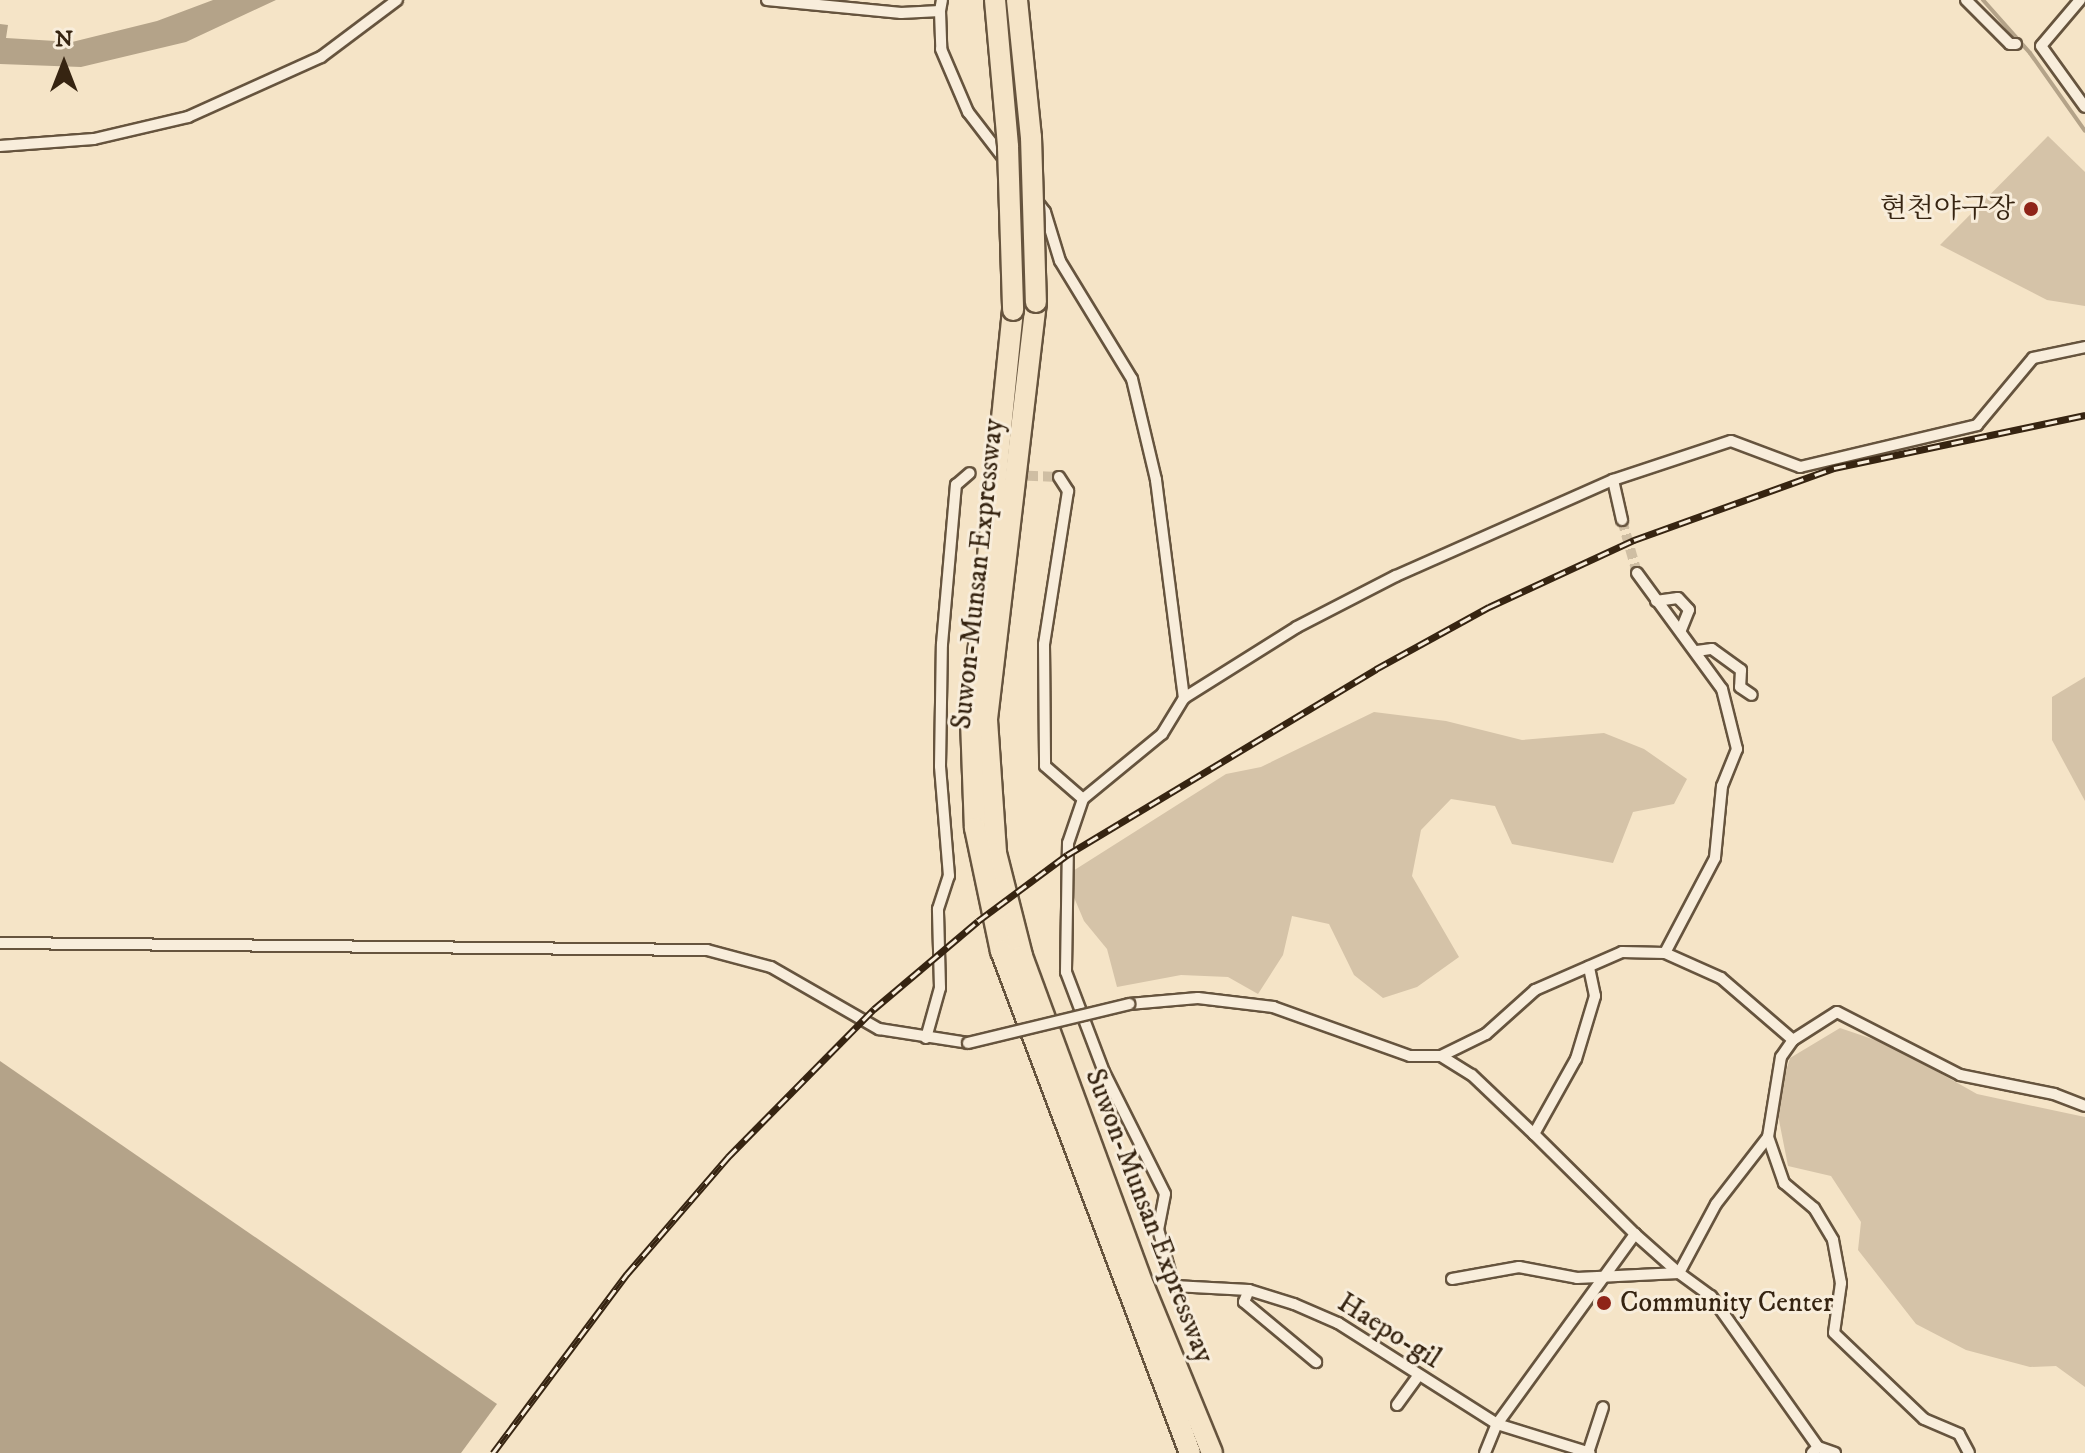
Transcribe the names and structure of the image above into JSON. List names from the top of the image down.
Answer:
{
  "streets": {
    "highway": ["Suwon-Munsan Expressway"],
    "street": ["Haepo-gil"]
  },
  "places": ["현천야구장", "Community Center"],
  "north": "top"
}
